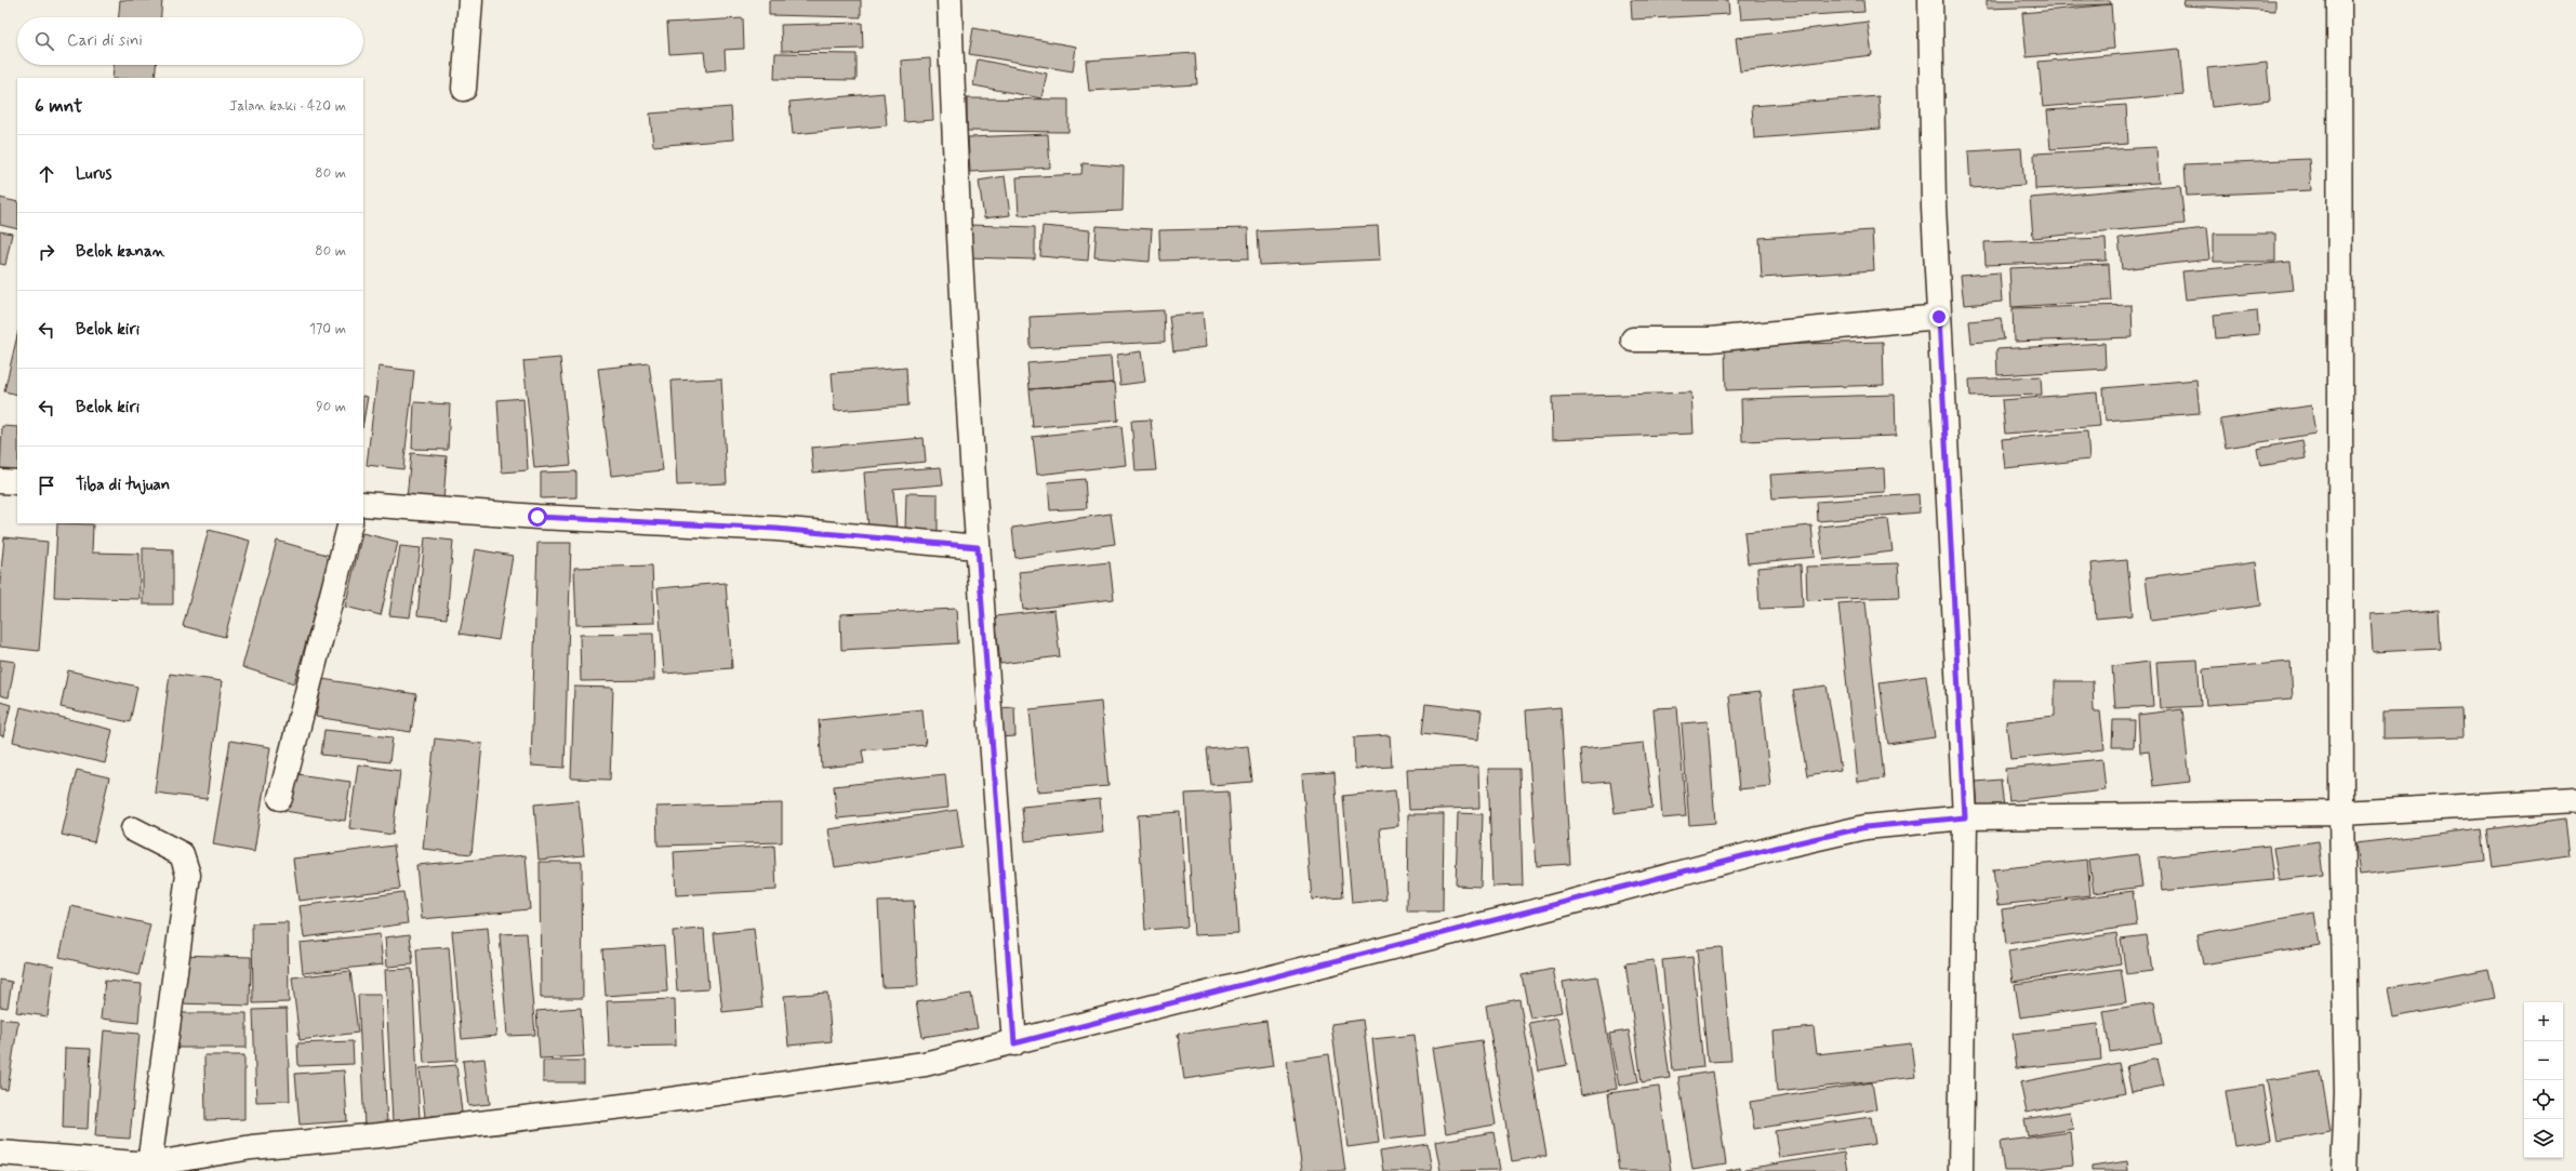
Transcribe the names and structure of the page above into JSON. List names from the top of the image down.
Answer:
{
  "page": {
    "search": "Cari di sini",
    "heading": ["6 mnt", "Jalan kaki · 420 m"],
    "list": [
      ["Lurus", "80 m"],
      ["Belok kanan", "80 m"],
      ["Belok kiri", "170 m"],
      ["Belok kiri", "90 m"],
      "Tiba di tujuan"
    ],
    "map_buttons": ["+", "−"]
  }
}
